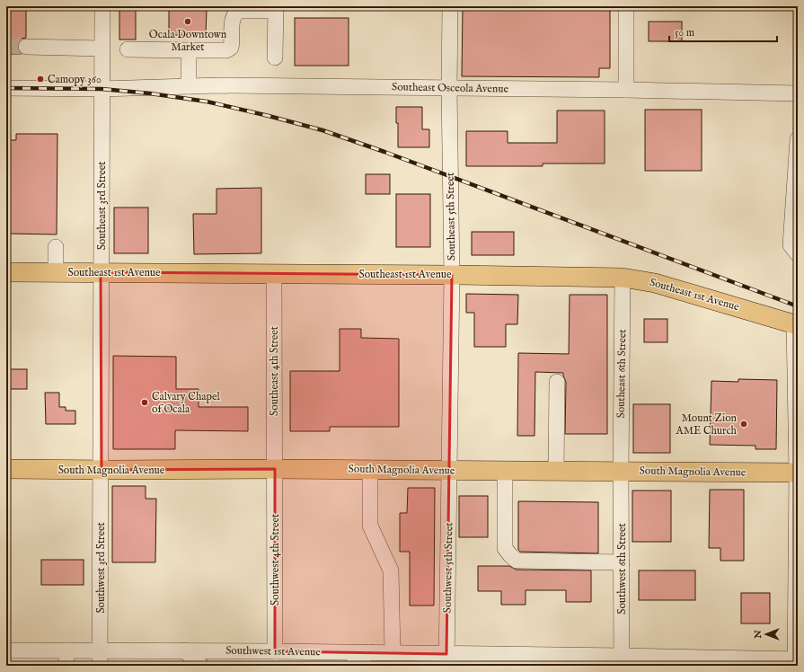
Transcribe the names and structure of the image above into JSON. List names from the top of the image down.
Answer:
{
  "streets": {
    "main road": ["Southeast 1st Avenue", "South Magnolia Avenue"],
    "street": [
      "Southeast Osceola Avenue",
      "Southeast 3rd Street",
      "Southeast 5th Street",
      "Southeast 4th Street",
      "Southeast 6th Street",
      "Southwest 4th Street",
      "Southwest 3rd Street",
      "Southwest 5th Street",
      "Southwest 6th Street",
      "Southwest 1st Avenue"
    ]
  },
  "crossings": [
    ["Southeast Osceola Avenue", "Southeast 3rd Street"],
    ["Southeast Osceola Avenue", "Southeast 5th Street"],
    ["Southeast 3rd Street", "Southeast 1st Avenue"],
    ["Southeast 3rd Street", "South Magnolia Avenue"],
    ["Southeast 3rd Street", "Southwest 3rd Street"],
    ["Southeast 5th Street", "Southeast 1st Avenue"],
    ["Southeast 5th Street", "South Magnolia Avenue"],
    ["Southeast 5th Street", "Southwest 5th Street"],
    ["Southeast 1st Avenue", "Southeast 4th Street"],
    ["Southeast 1st Avenue", "Southeast 6th Street"],
    ["Southeast 4th Street", "South Magnolia Avenue"],
    ["Southeast 4th Street", "Southwest 4th Street"],
    ["Southeast 6th Street", "South Magnolia Avenue"],
    ["Southeast 6th Street", "Southwest 6th Street"],
    ["South Magnolia Avenue", "Southwest 4th Street"],
    ["South Magnolia Avenue", "Southwest 3rd Street"],
    ["South Magnolia Avenue", "Southwest 5th Street"],
    ["South Magnolia Avenue", "Southwest 6th Street"],
    ["Southwest 4th Street", "Southwest 1st Avenue"],
    ["Southwest 3rd Street", "Southwest 1st Avenue"],
    ["Southwest 5th Street", "Southwest 1st Avenue"],
    ["Southwest 6th Street", "Southwest 1st Avenue"]
  ],
  "places": [
    "Ocala Downtown Market",
    "Camopy 360",
    "Calvary Chapel of Ocala",
    "Mount Zion AME Church"
  ],
  "scale_bar": "50 m",
  "north": "left"
}
